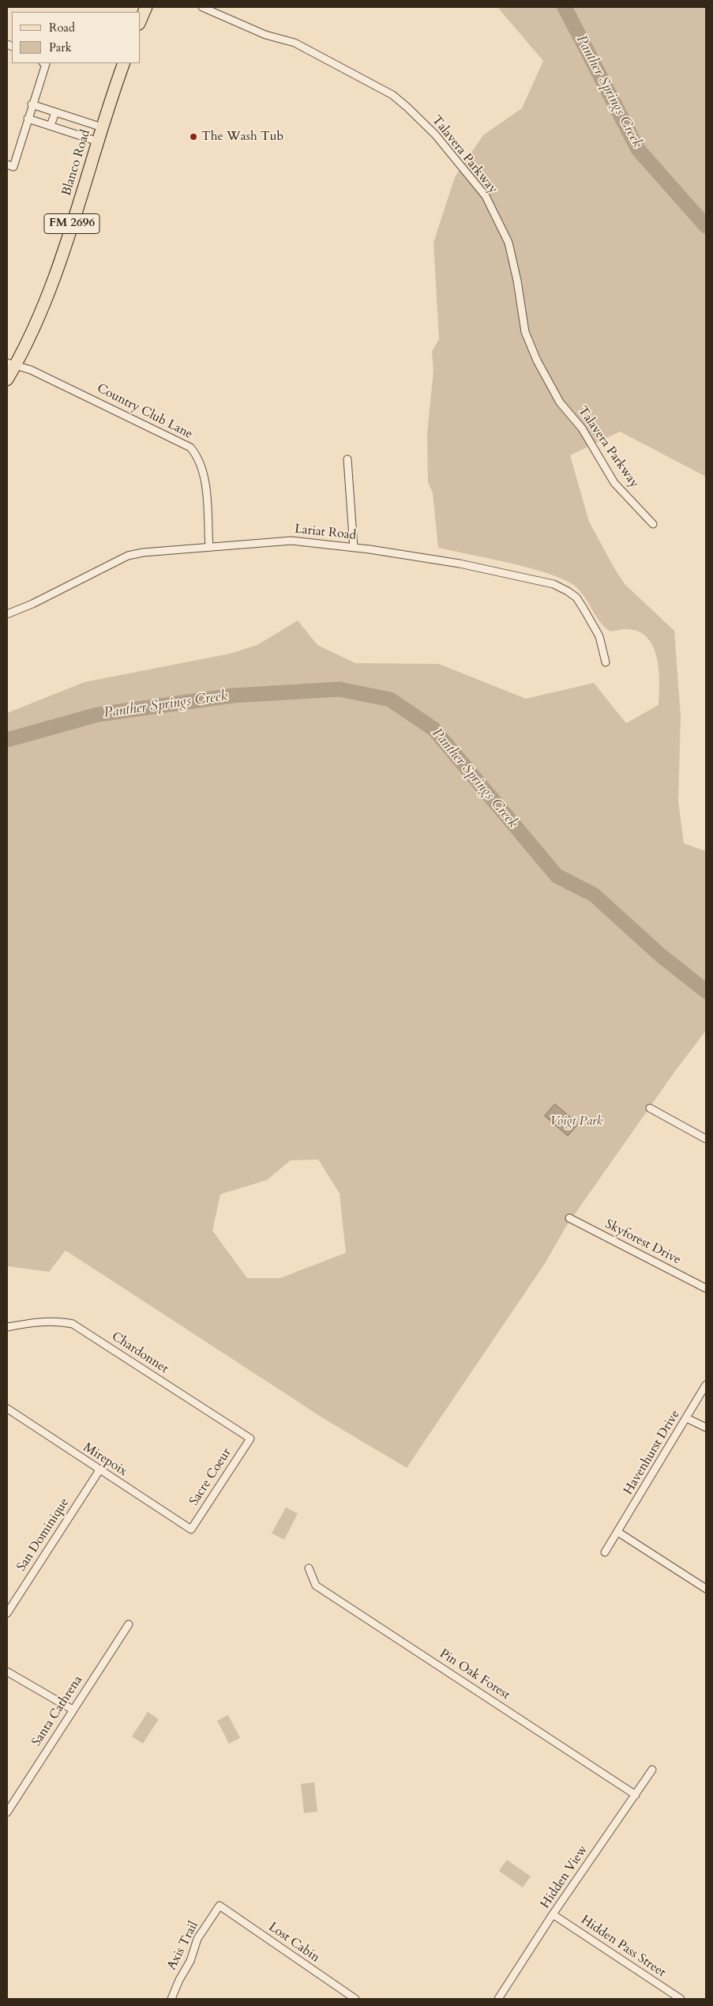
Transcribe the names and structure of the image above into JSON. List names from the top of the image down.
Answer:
{
  "streets": {
    "main road": ["Blanco Road", "FM 2696"],
    "street": [
      "Talavera Parkway",
      "Country Club Lane",
      "Lariat Road",
      "Skyforest Drive",
      "Chardonnet",
      "Havenhurst Drive",
      "Mirepoix",
      "Sacre Coeur",
      "San Dominique",
      "Pin Oak Forest",
      "Santa Cathrena",
      "Hidden View",
      "Lost Cabin",
      "Axis Trail",
      "Hidden Pass Street"
    ]
  },
  "crossings": [
    ["Blanco Road", "Country Club Lane"],
    ["Country Club Lane", "Lariat Road"],
    ["Chardonnet", "Sacre Coeur"],
    ["Mirepoix", "Sacre Coeur"],
    ["Mirepoix", "San Dominique"],
    ["Pin Oak Forest", "Hidden View"],
    ["Hidden View", "Hidden Pass Street"],
    ["Lost Cabin", "Axis Trail"]
  ],
  "water": ["Panther Springs Creek"],
  "parks": ["Voigt Park"],
  "places": ["The Wash Tub"],
  "legend": ["Road", "Park"]
}
